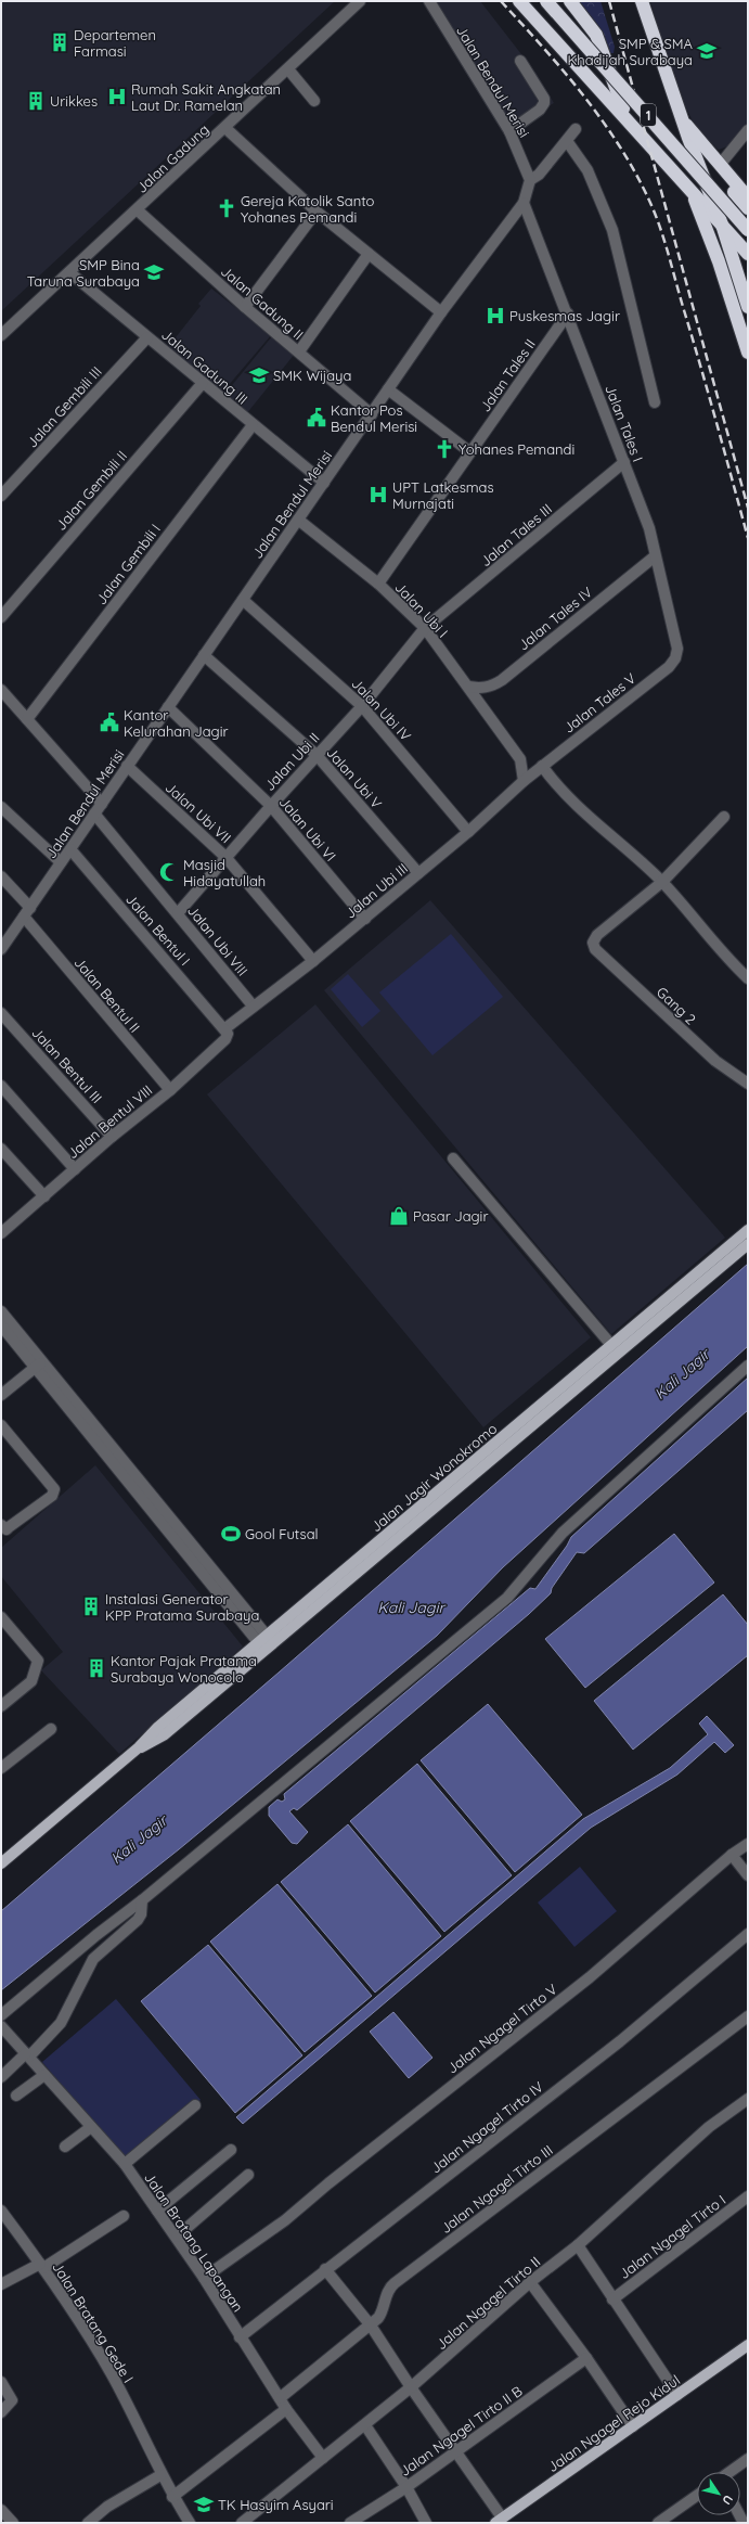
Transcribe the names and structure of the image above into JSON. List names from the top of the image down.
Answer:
{
  "streets": {
    "highway": ["1"],
    "main road": ["Jalan Jagir Wonokromo", "Jalan Ngagel Rejo Kidul"],
    "street": [
      "Jalan Bendul Merisi",
      "Jalan Gadung",
      "Jalan Gadung II",
      "Jalan Gadung III",
      "Jalan Tales II",
      "Jalan Gembili III",
      "Jalan Tales I",
      "Jalan Gembili II",
      "Jalan Tales III",
      "Jalan Gembili I",
      "Jalan Ubi I",
      "Jalan Tales IV",
      "Jalan Tales V",
      "Jalan Ubi IV",
      "Jalan Ubi II",
      "Jalan Ubi V",
      "Jalan Ubi VII",
      "Jalan Ubi VI",
      "Jalan Ubi III",
      "Jalan Bentul I",
      "Jalan Ubi VIII",
      "Jalan Bentul II",
      "Gang 2",
      "Jalan Bentul III",
      "Jalan Bentul VIII",
      "Jalan Ngagel Tirto V",
      "Jalan Ngagel Tirto IV",
      "Jalan Ngagel Tirto III",
      "Jalan Ngagel Tirto I",
      "Jalan Bratang Lapangan",
      "Jalan Ngagel Tirto II",
      "Jalan Bratang Gede I",
      "Jalan Ngagel Tirto II B"
    ]
  },
  "crossings": [
    ["Jalan Bendul Merisi", "Jalan Gadung II"],
    ["Jalan Bendul Merisi", "Jalan Gadung III"],
    ["Jalan Bendul Merisi", "Jalan Tales I"],
    ["Jalan Bendul Merisi", "Jalan Ubi I"],
    ["Jalan Bendul Merisi", "Jalan Ubi IV"],
    ["Jalan Bendul Merisi", "Jalan Ubi V"],
    ["Jalan Bendul Merisi", "Jalan Ubi VII"],
    ["Jalan Bendul Merisi", "Jalan Ubi VI"],
    ["Jalan Bendul Merisi", "Jalan Bentul I"],
    ["Jalan Bendul Merisi", "Jalan Ubi VIII"],
    ["Jalan Bendul Merisi", "Jalan Bentul II"],
    ["Jalan Gadung", "Jalan Gadung II"],
    ["Jalan Gadung", "Jalan Gadung III"],
    ["Jalan Gadung III", "Jalan Gembili III"],
    ["Jalan Gadung III", "Jalan Gembili II"],
    ["Jalan Gadung III", "Jalan Gembili I"],
    ["Jalan Tales II", "Jalan Tales I"],
    ["Jalan Tales II", "Jalan Ubi I"],
    ["Jalan Tales I", "Jalan Tales III"],
    ["Jalan Tales I", "Jalan Tales IV"],
    ["Jalan Tales I", "Jalan Tales V"],
    ["Jalan Tales III", "Jalan Ubi I"],
    ["Jalan Tales III", "Jalan Ubi II"],
    ["Jalan Ubi I", "Jalan Tales IV"],
    ["Jalan Ubi I", "Jalan Ubi II"],
    ["Jalan Ubi I", "Jalan Ubi III"],
    ["Jalan Tales V", "Jalan Ubi III"],
    ["Jalan Ubi IV", "Jalan Ubi II"],
    ["Jalan Ubi IV", "Jalan Ubi III"],
    ["Jalan Ubi II", "Jalan Ubi V"],
    ["Jalan Ubi II", "Jalan Ubi VII"],
    ["Jalan Ubi II", "Jalan Ubi VI"],
    ["Jalan Ubi II", "Jalan Ubi VIII"],
    ["Jalan Ubi V", "Jalan Ubi III"],
    ["Jalan Ubi VII", "Jalan Ubi III"],
    ["Jalan Ubi VI", "Jalan Ubi III"],
    ["Jalan Ubi III", "Jalan Bentul I"],
    ["Jalan Ubi III", "Jalan Ubi VIII"],
    ["Jalan Ubi III", "Jalan Bentul VIII"],
    ["Jalan Bentul I", "Jalan Bentul VIII"],
    ["Jalan Bentul II", "Jalan Bentul VIII"],
    ["Jalan Bentul III", "Jalan Bentul VIII"],
    ["Jalan Ngagel Tirto V", "Jalan Bratang Lapangan"],
    ["Jalan Ngagel Tirto IV", "Jalan Bratang Lapangan"],
    ["Jalan Ngagel Tirto III", "Jalan Bratang Lapangan"],
    ["Jalan Bratang Lapangan", "Jalan Ngagel Tirto II"]
  ],
  "water": ["Kali Jagir"],
  "places": {
    "building": [
      "Departemen Farmasi",
      "Urikkes",
      "Instalasi Generator KPP Pratama Surabaya",
      "Kantor Pajak Pratama Surabaya Wonocolo"
    ],
    "school or university": [
      "SMP & SMA Khadijah Surabaya",
      "SMP Bina Taruna Surabaya",
      "SMK Wijaya",
      "TK Hasyim Asyari"
    ],
    "hospital": ["Rumah Sakit Angkatan Laut Dr. Ramelan", "Puskesmas Jagir", "UPT Latkesmas Murnajati"],
    "church": ["Gereja Katolik Santo Yohanes Pemandi", "Yohanes Pemandi"],
    "public building": ["Kantor Pos Bendul Merisi", "Kantor Kelurahan Jagir"],
    "mosque": ["Masjid Hidayatullah"],
    "shop": ["Pasar Jagir"],
    "sports": ["Gool Futsal"]
  },
  "north": "bottom right"
}
